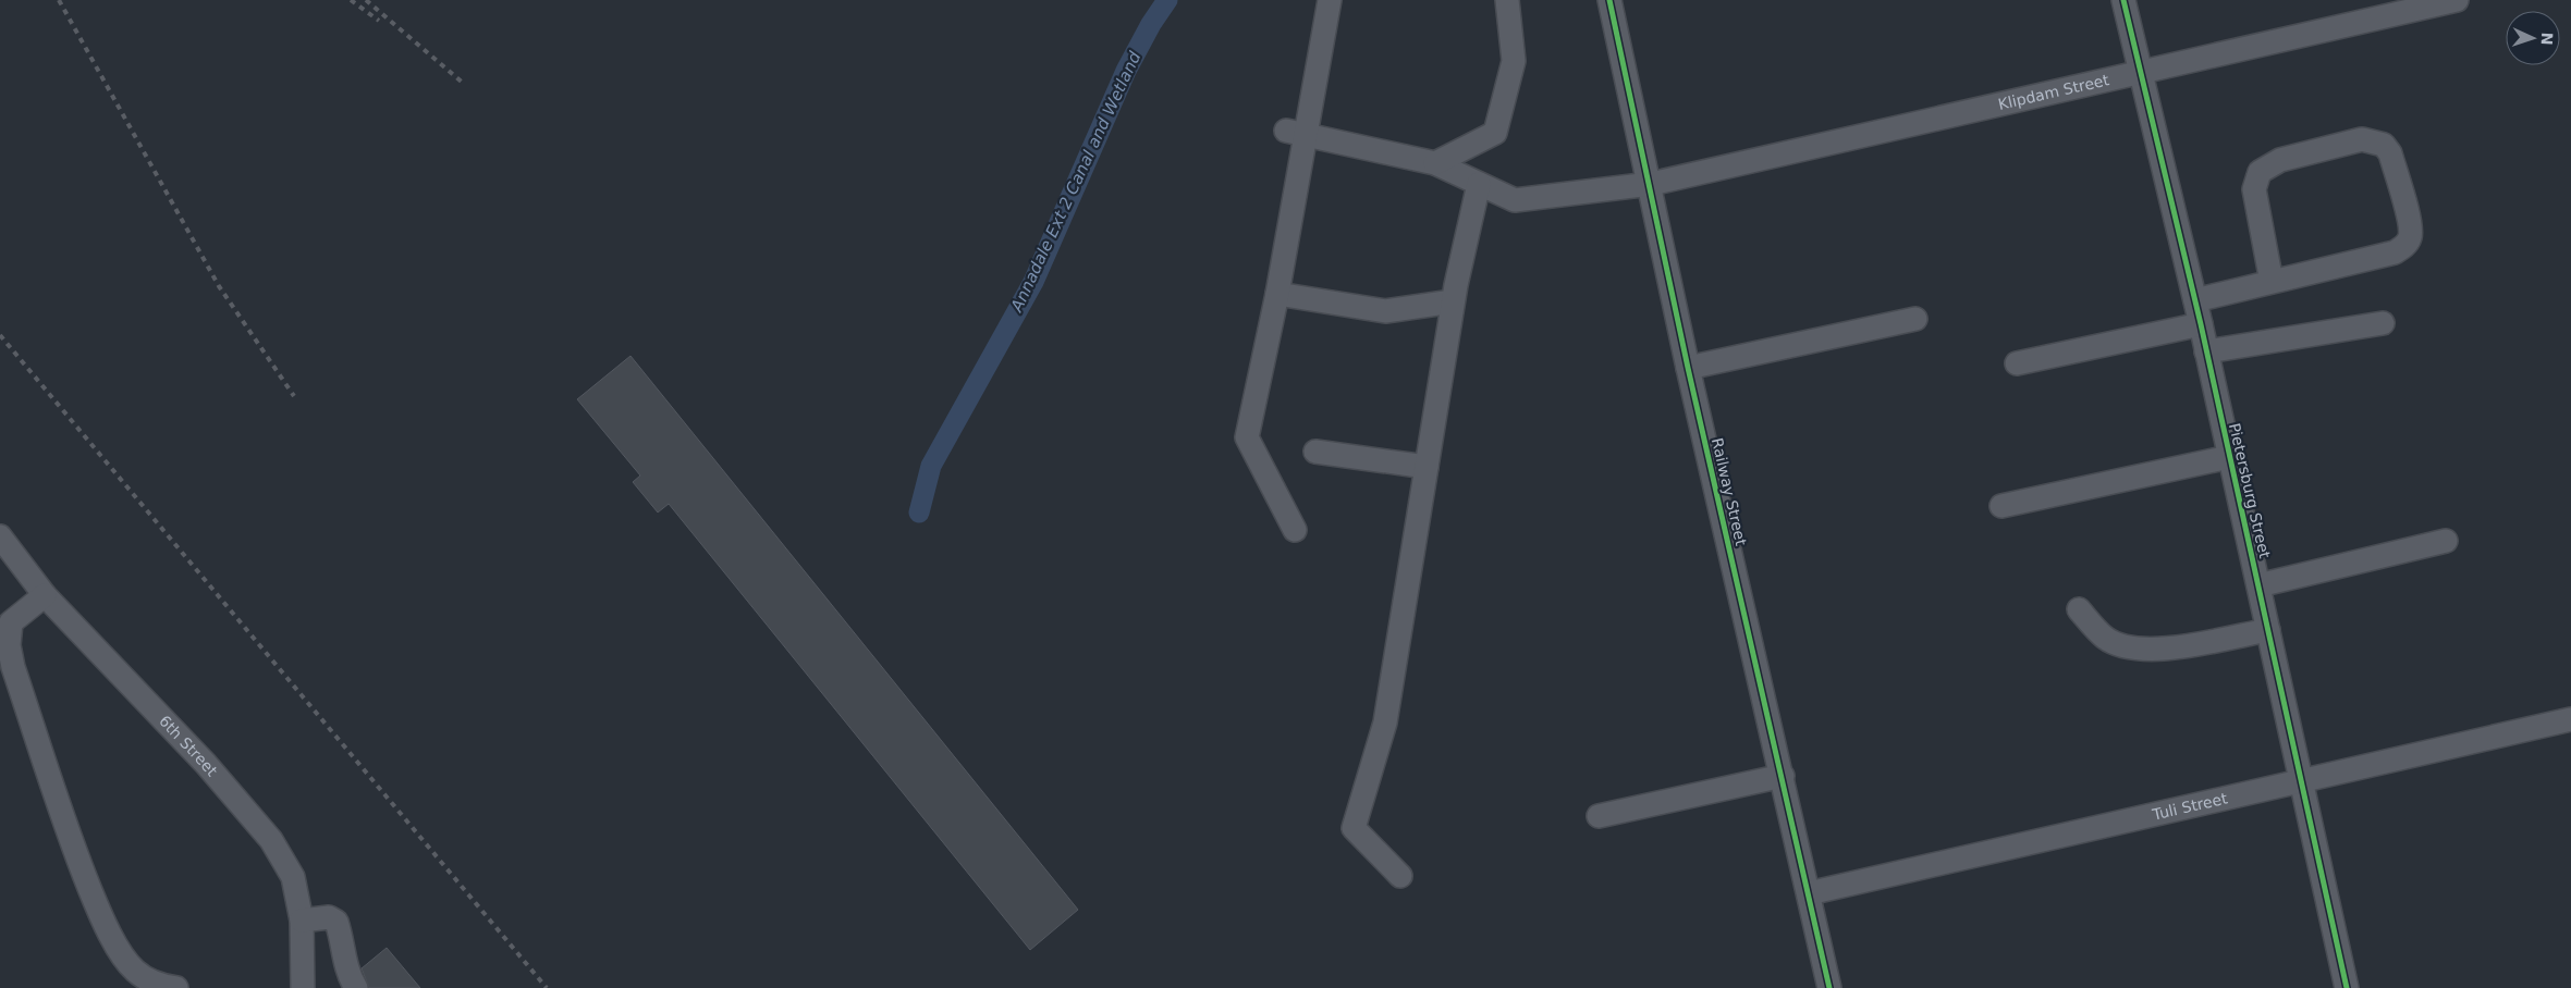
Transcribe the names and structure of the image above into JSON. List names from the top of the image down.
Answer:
{
  "streets": {
    "street": [
      "Klipdam Street",
      "Pietersburg Street",
      "Railway Street",
      "6th Street",
      "Tuli Street"
    ]
  },
  "crossings": [
    ["Klipdam Street", "Pietersburg Street"],
    ["Klipdam Street", "Railway Street"],
    ["Pietersburg Street", "Tuli Street"],
    ["Railway Street", "Tuli Street"]
  ],
  "water": ["Annadale Ext 2 Canal and Wetland"],
  "north": "right"
}
